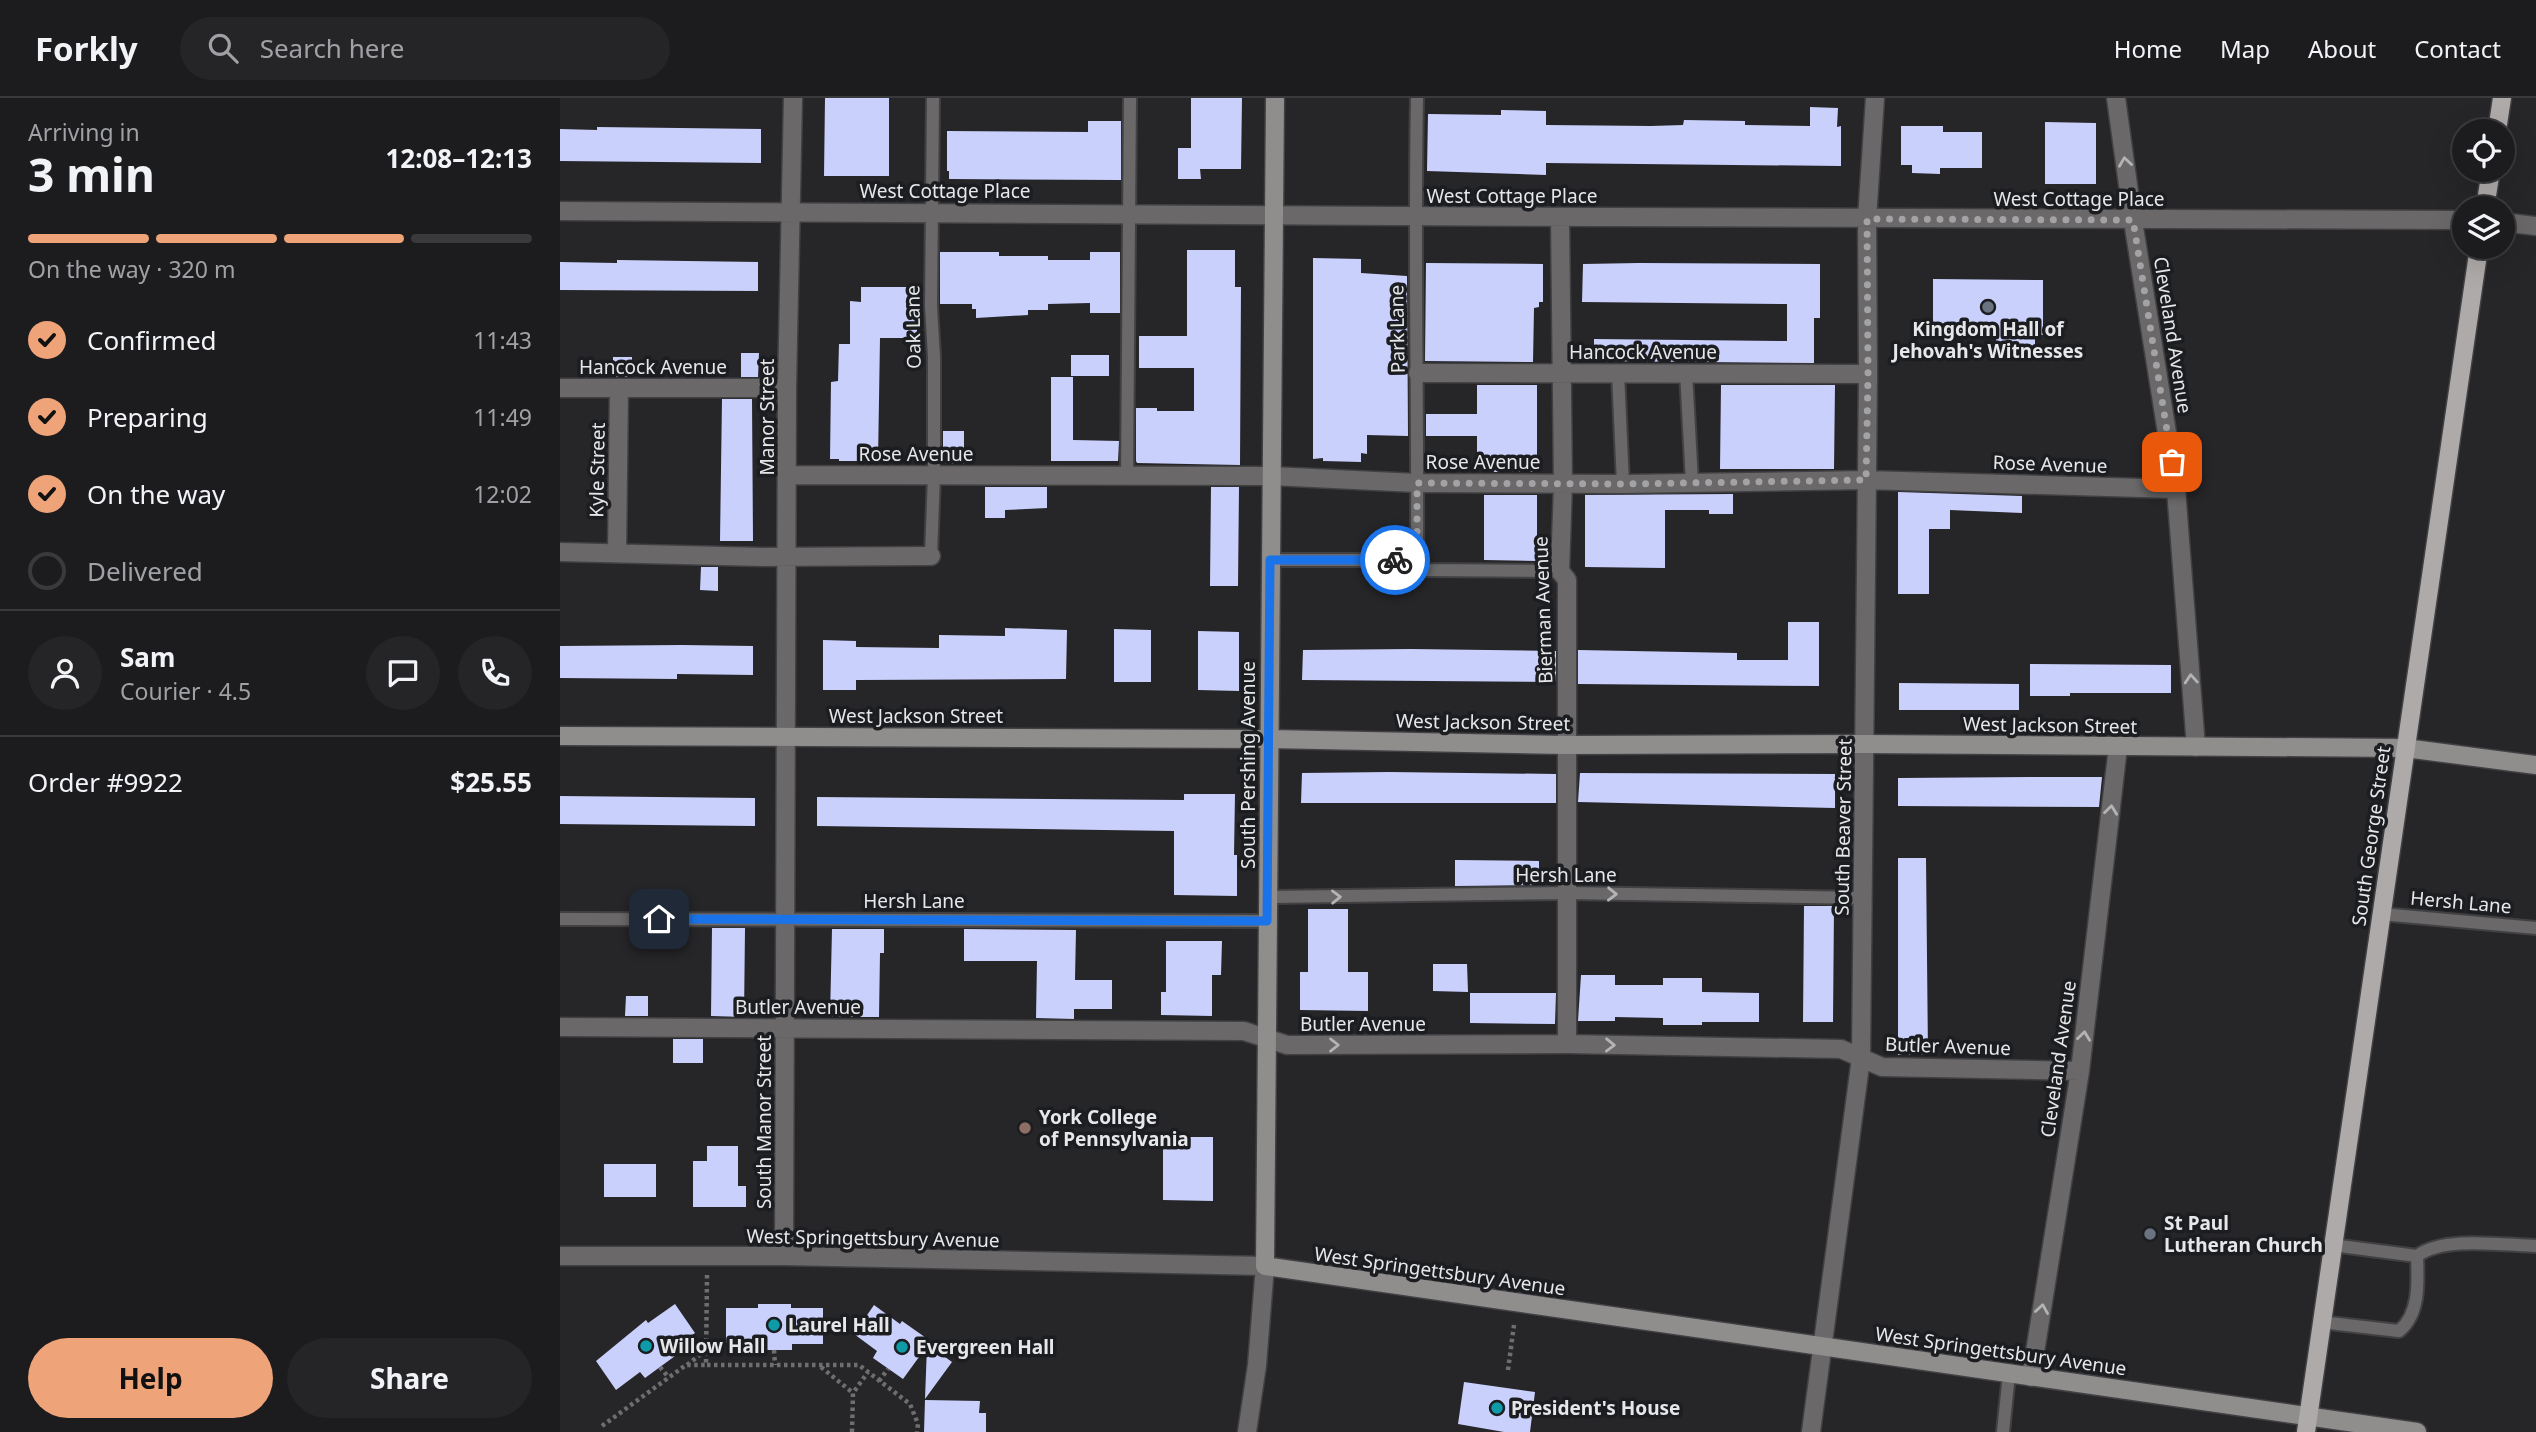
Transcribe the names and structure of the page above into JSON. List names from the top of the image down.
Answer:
{
  "streets": {
    "main road": ["South George Street"],
    "street": [
      "West Cottage Place",
      "Cleveland Avenue",
      "Hancock Avenue",
      "Manor Street",
      "Rose Avenue",
      "Kyle Street",
      "Bierman Avenue",
      "West Jackson Street",
      "South Pershing Avenue",
      "South Beaver Street",
      "Butler Avenue",
      "South Manor Street",
      "West Springettsbury Avenue"
    ],
    "lane": ["Oak Lane", "Park Lane", "Hersh Lane"]
  },
  "crossings": [
    ["West Cottage Place", "Oak Lane"],
    ["West Cottage Place", "Park Lane"],
    ["West Cottage Place", "Cleveland Avenue"],
    ["West Cottage Place", "Manor Street"],
    ["West Cottage Place", "Bierman Avenue"],
    ["West Cottage Place", "South Pershing Avenue"],
    ["West Cottage Place", "South Beaver Street"],
    ["Oak Lane", "Rose Avenue"],
    ["Park Lane", "Hancock Avenue"],
    ["Park Lane", "Rose Avenue"],
    ["Cleveland Avenue", "Rose Avenue"],
    ["Cleveland Avenue", "West Jackson Street"],
    ["Cleveland Avenue", "Butler Avenue"],
    ["Cleveland Avenue", "West Springettsbury Avenue"],
    ["Hancock Avenue", "Manor Street"],
    ["Hancock Avenue", "Kyle Street"],
    ["Hancock Avenue", "Bierman Avenue"],
    ["Hancock Avenue", "South Beaver Street"],
    ["Manor Street", "Rose Avenue"],
    ["Manor Street", "West Jackson Street"],
    ["Manor Street", "South Manor Street"],
    ["Rose Avenue", "Bierman Avenue"],
    ["Rose Avenue", "South Pershing Avenue"],
    ["Rose Avenue", "South Beaver Street"],
    ["Bierman Avenue", "West Jackson Street"],
    ["Bierman Avenue", "Hersh Lane"],
    ["Bierman Avenue", "Butler Avenue"],
    ["West Jackson Street", "South Pershing Avenue"],
    ["West Jackson Street", "South Beaver Street"],
    ["West Jackson Street", "South George Street"],
    ["West Jackson Street", "South Manor Street"],
    ["South Pershing Avenue", "Hersh Lane"],
    ["South Pershing Avenue", "Butler Avenue"],
    ["South Pershing Avenue", "West Springettsbury Avenue"],
    ["South Beaver Street", "Hersh Lane"],
    ["South Beaver Street", "Butler Avenue"],
    ["South Beaver Street", "West Springettsbury Avenue"],
    ["South George Street", "Hersh Lane"],
    ["South George Street", "West Springettsbury Avenue"],
    ["Hersh Lane", "South Manor Street"],
    ["Butler Avenue", "South Manor Street"],
    ["South Manor Street", "West Springettsbury Avenue"]
  ],
  "one_way": ["Cleveland Avenue", "Hersh Lane", "Butler Avenue"],
  "places": [
    "Kingdom Hall of Jehovah's Witnesses",
    "York College of Pennsylvania",
    "St Paul Lutheran Church",
    "Laurel Hall",
    "Willow Hall",
    "Evergreen Hall",
    "President's House"
  ],
  "page": {
    "header": "Forkly",
    "search": "Search here",
    "nav": [
      "Home",
      "Map",
      "About",
      "Contact"
    ],
    "heading": ["3 min", "Arriving in", "12:08–12:13"],
    "panel": [
      "Sam",
      "Courier · 4.5",
      "Order #9922",
      "$25.55"
    ],
    "bar": "On the way · 320 m",
    "list": [
      ["Confirmed", "11:43"],
      ["Preparing", "11:49"],
      ["On the way", "12:02"],
      "Delivered"
    ],
    "buttons": ["Help", "Share"]
  }
}
